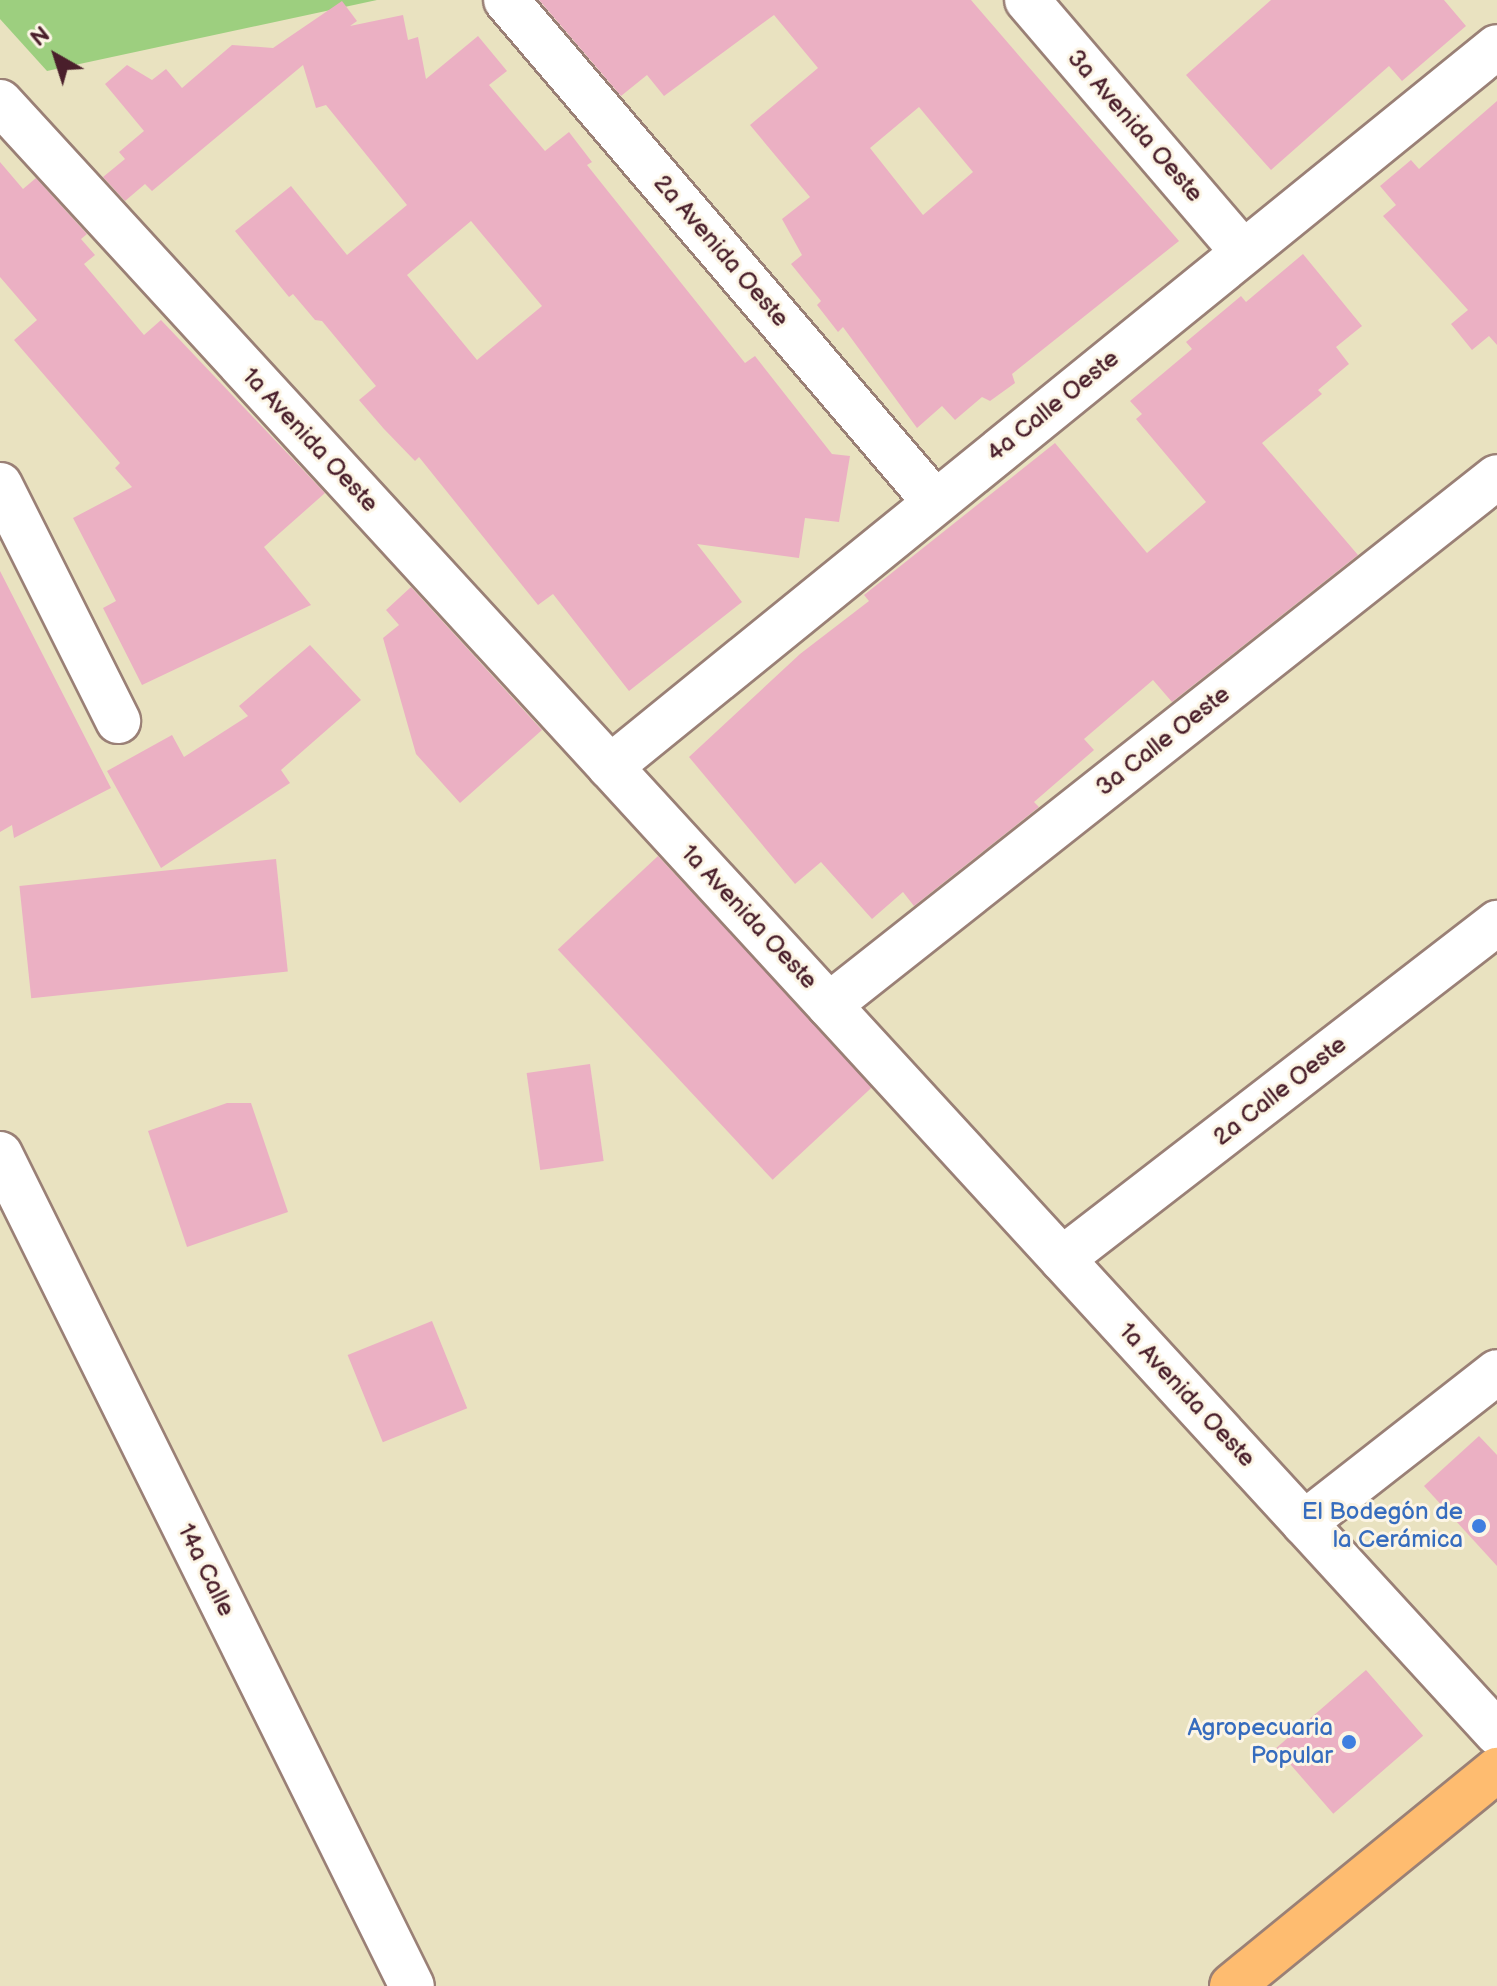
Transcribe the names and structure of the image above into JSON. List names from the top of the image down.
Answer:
{
  "streets": {
    "street": [
      "3a Avenida Oeste",
      "2a Avenida Oeste",
      "4a Calle Oeste",
      "1a Avenida Oeste",
      "3a Calle Oeste",
      "2a Calle Oeste",
      "14a Calle"
    ]
  },
  "crossings": [
    ["3a Avenida Oeste", "4a Calle Oeste"],
    ["2a Avenida Oeste", "4a Calle Oeste"],
    ["4a Calle Oeste", "1a Avenida Oeste"],
    ["1a Avenida Oeste", "3a Calle Oeste"],
    ["1a Avenida Oeste", "2a Calle Oeste"]
  ],
  "places": ["El Bodegón de la Cerámica", "Agropecuaria Popular"],
  "north": "top left"
}
